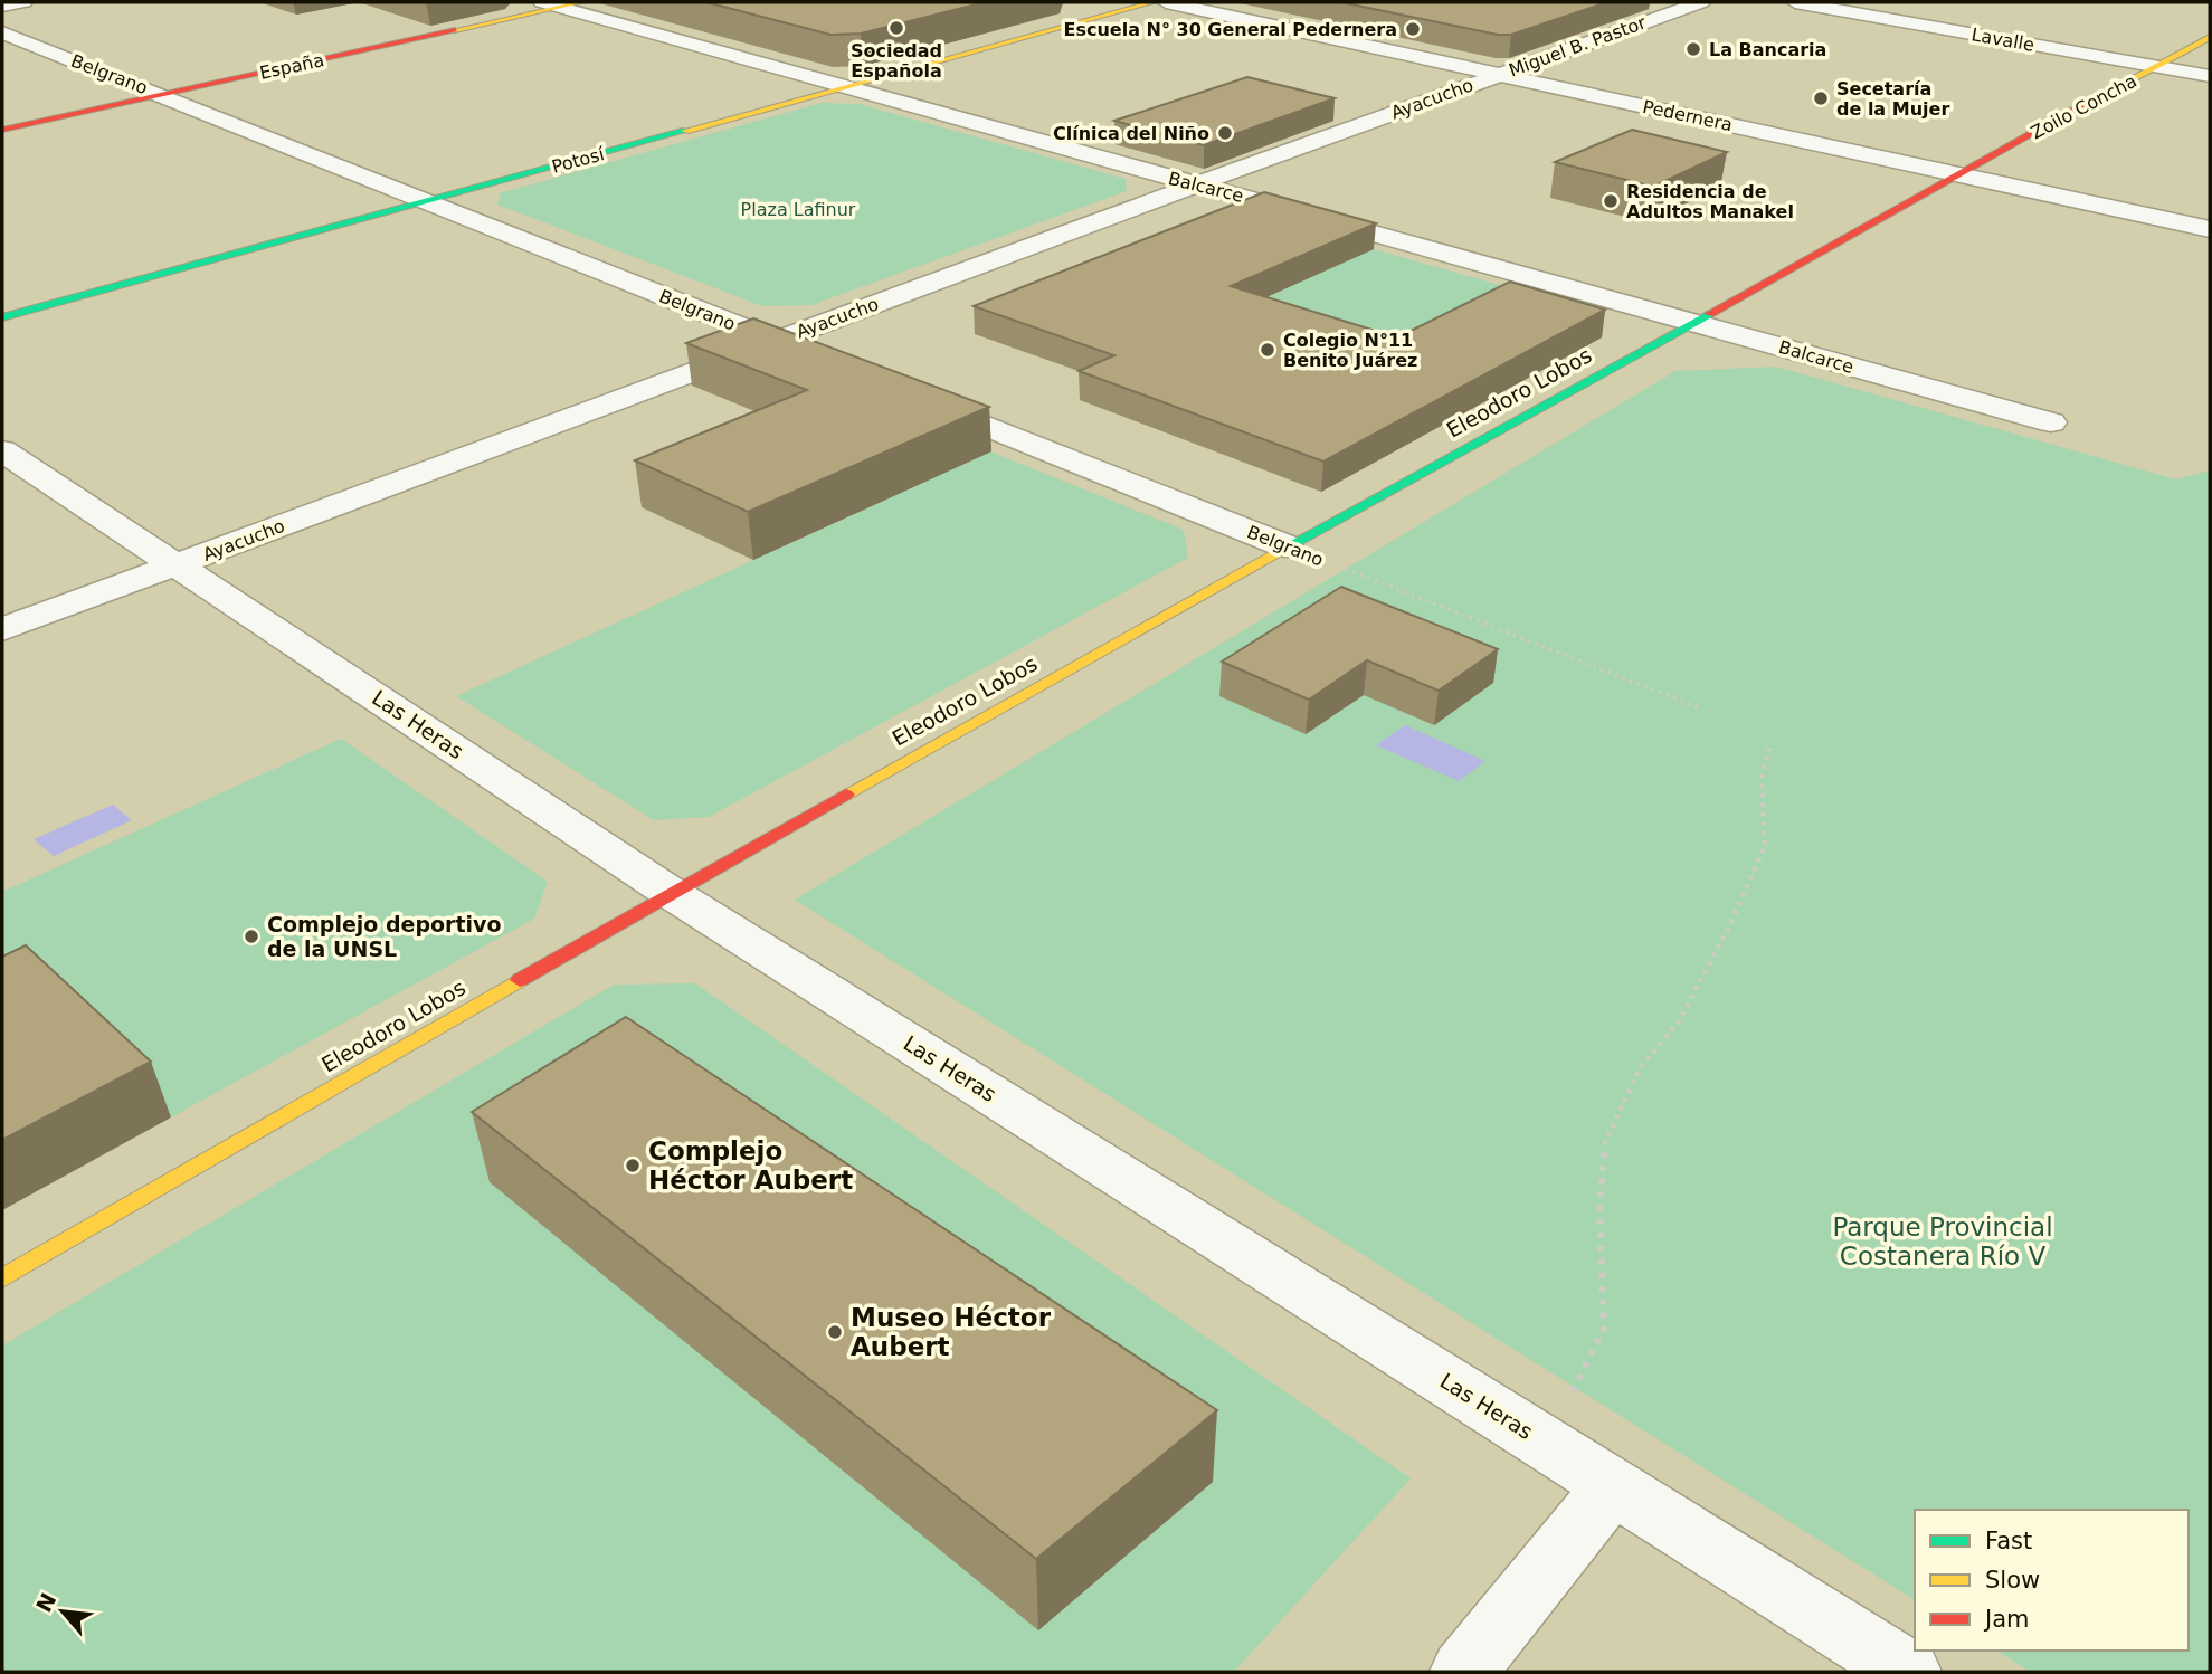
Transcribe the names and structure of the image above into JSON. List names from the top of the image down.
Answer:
{
  "streets": {
    "street": [
      "Lavalle",
      "Miguel B. Pastor",
      "España",
      "Belgrano",
      "Ayacucho",
      "Zoilo Concha",
      "Pedernera",
      "Potosí",
      "Balcarce",
      "Eleodoro Lobos",
      "Las Heras"
    ]
  },
  "crossings": [
    ["Lavalle", "Zoilo Concha"],
    ["Miguel B. Pastor", "Ayacucho"],
    ["Miguel B. Pastor", "Pedernera"],
    ["España", "Belgrano"],
    ["España", "Balcarce"],
    ["Belgrano", "Ayacucho"],
    ["Belgrano", "Potosí"],
    ["Belgrano", "Eleodoro Lobos"],
    ["Ayacucho", "Pedernera"],
    ["Ayacucho", "Balcarce"],
    ["Ayacucho", "Las Heras"],
    ["Zoilo Concha", "Pedernera"],
    ["Zoilo Concha", "Eleodoro Lobos"],
    ["Pedernera", "Eleodoro Lobos"],
    ["Potosí", "Balcarce"],
    ["Balcarce", "Eleodoro Lobos"],
    ["Eleodoro Lobos", "Las Heras"]
  ],
  "parks": ["Plaza Lafinur", "Parque Provincial Costanera Río V"],
  "places": [
    "Sociedad Española",
    "Escuela N° 30 General Pedernera",
    "La Bancaria",
    "Secetaría de la Mujer",
    "Clínica del Niño",
    "Residencia de Adultos Manakel",
    "Colegio N°11 Benito Juárez",
    "Complejo deportivo de la UNSL",
    "Complejo Héctor Aubert",
    "Museo Héctor Aubert"
  ],
  "legend": ["Fast", "Slow", "Jam"],
  "north": "top left"
}
